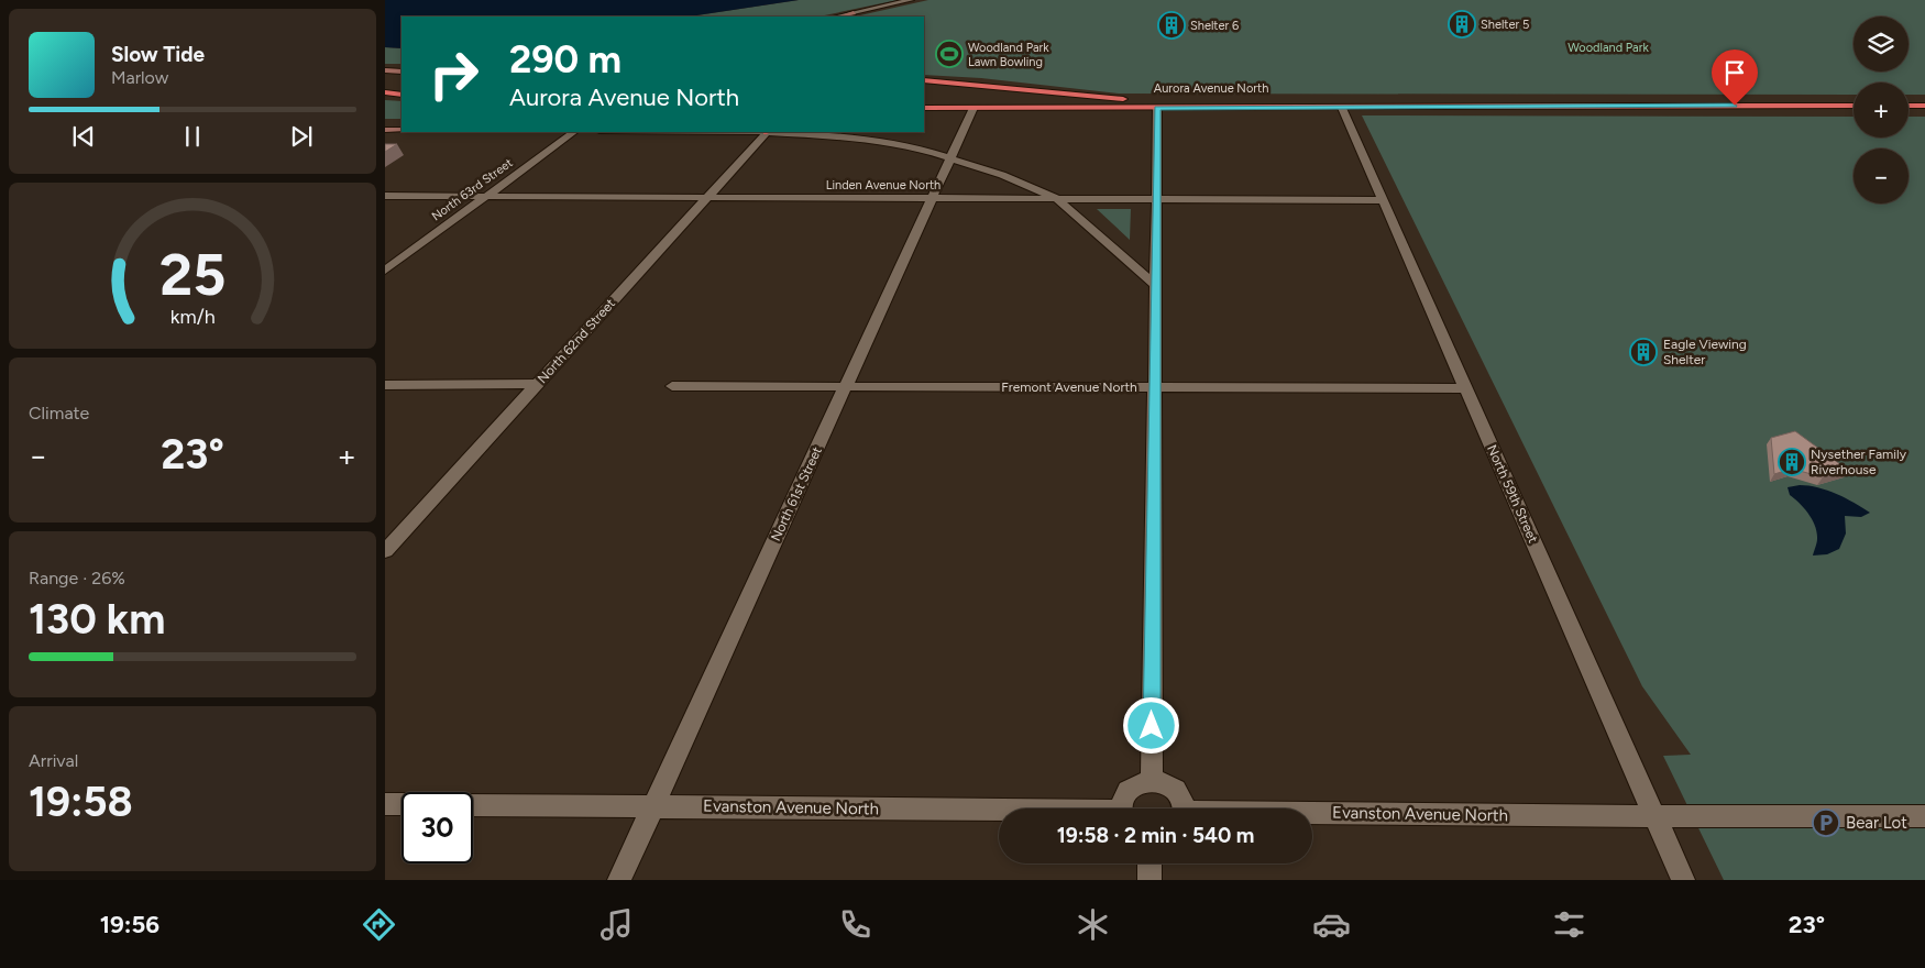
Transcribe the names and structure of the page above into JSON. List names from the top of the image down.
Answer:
{
  "streets": {
    "highway": ["Aurora Avenue North"],
    "street": [
      "Linden Avenue North",
      "North 63rd Street",
      "North 62nd Street",
      "Fremont Avenue North",
      "North 61st Street",
      "North 59th Street",
      "Evanston Avenue North"
    ]
  },
  "crossings": [
    ["Aurora Avenue North", "North 61st Street"],
    ["Aurora Avenue North", "North 59th Street"],
    ["Linden Avenue North", "North 63rd Street"],
    ["Linden Avenue North", "North 62nd Street"],
    ["Linden Avenue North", "North 61st Street"],
    ["Linden Avenue North", "North 59th Street"],
    ["Fremont Avenue North", "North 61st Street"],
    ["Fremont Avenue North", "North 59th Street"],
    ["North 61st Street", "Evanston Avenue North"],
    ["North 59th Street", "Evanston Avenue North"]
  ],
  "parks": ["Woodland Park"],
  "places": {
    "building": [
      "Shelter 5",
      "Shelter 6",
      "Eagle Viewing Shelter",
      "Nysether Family Riverhouse"
    ],
    "sports": ["Woodland Park Lawn Bowling"],
    "parking": ["Bear Lot"]
  },
  "page": {
    "map_buttons": ["+", "−"],
    "turn": ["290 m", "Aurora Avenue North"],
    "song": ["Slow Tide", "Marlow"],
    "tile": [
      "Climate",
      ["Range · 26%", "130 km"],
      ["Arrival", "19:58"]
    ],
    "heat": ["−", "23°", "+"],
    "limit": "30",
    "trip": "19:58 · 2 min · 540 m",
    "tabs": ["19:56", "23°"],
    "gauge": ["25", "km/h"]
  }
}
